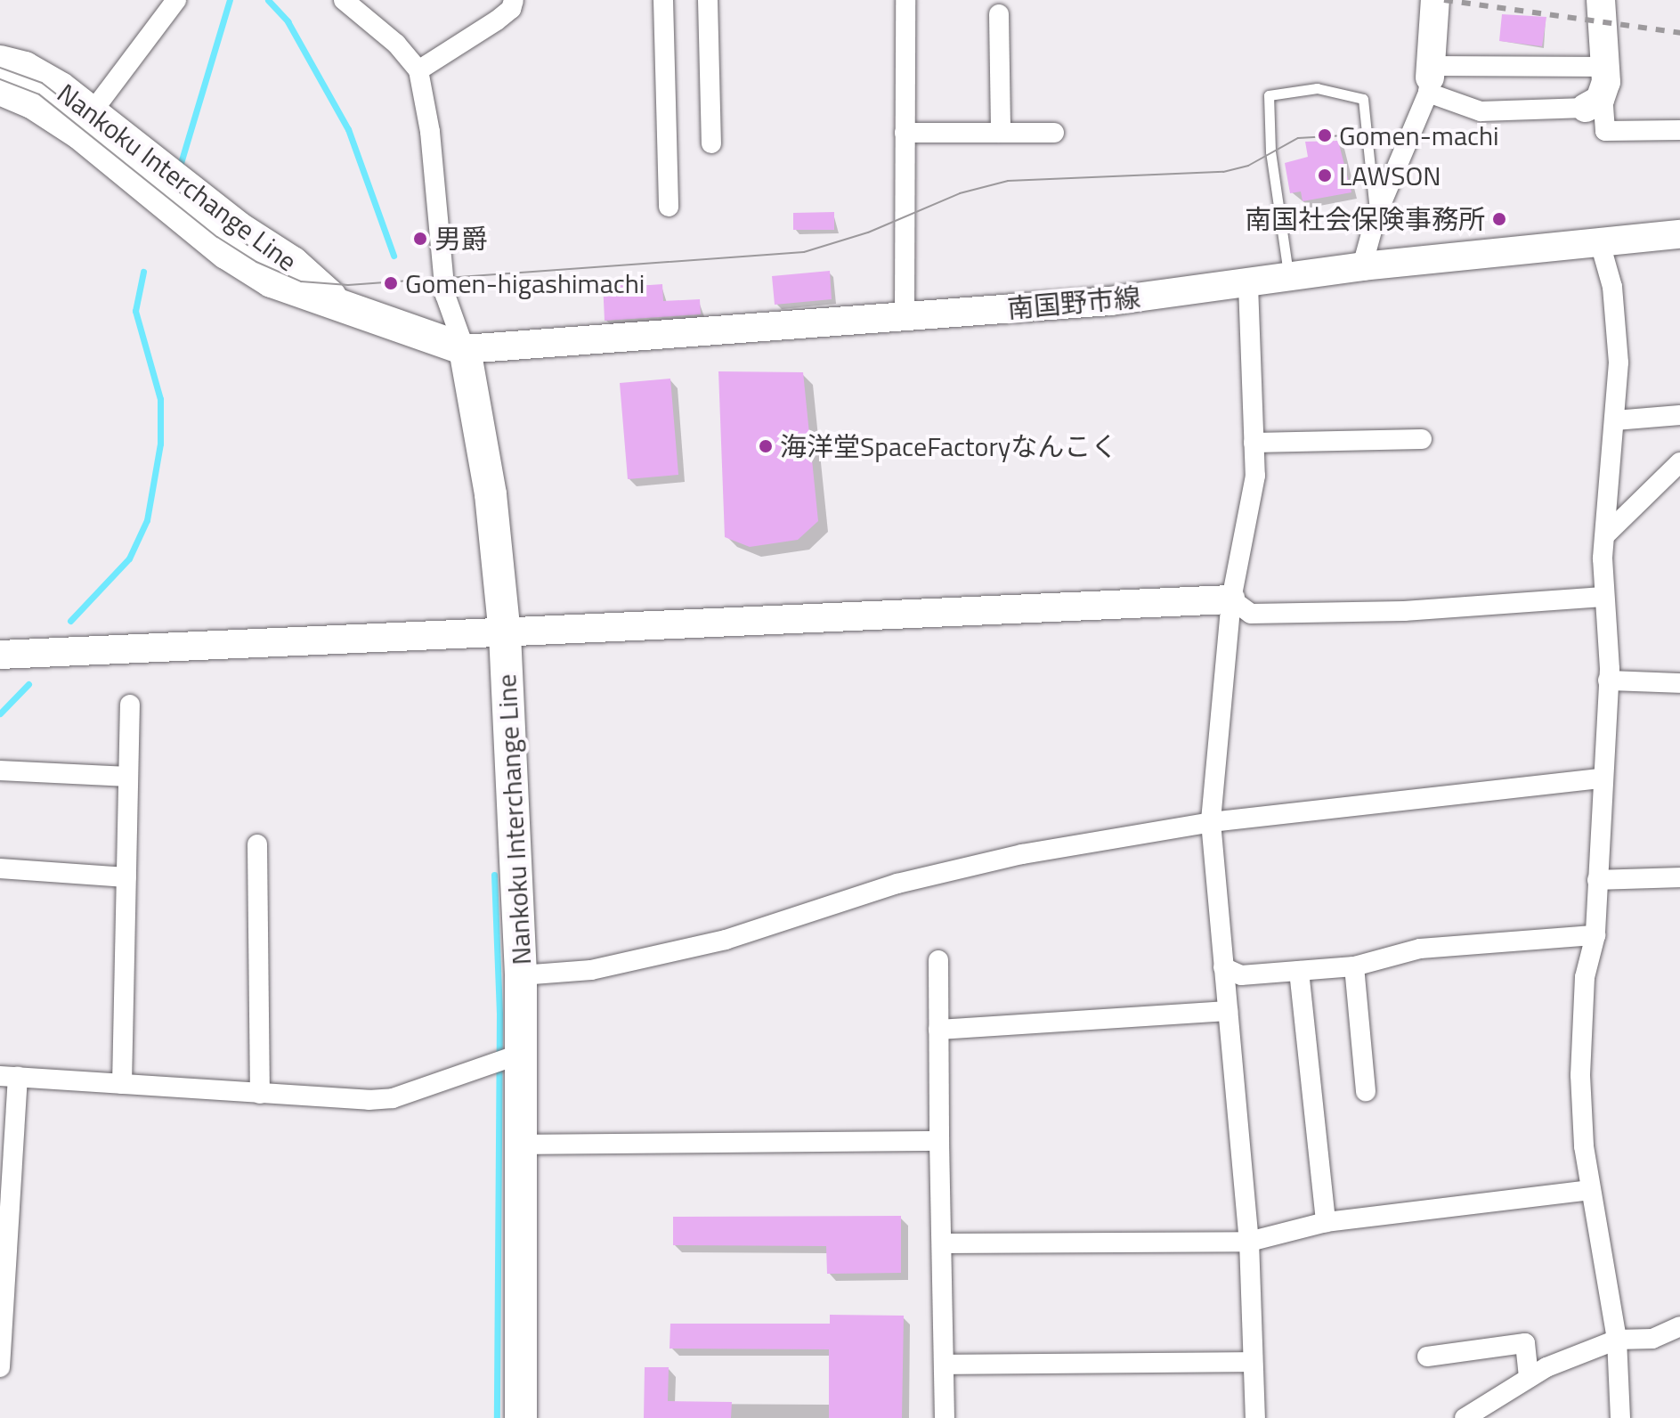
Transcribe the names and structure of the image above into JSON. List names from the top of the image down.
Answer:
{
  "streets": {
    "main road": ["Nankoku Interchange Line"],
    "street": ["南国野市線"]
  },
  "crossings": [
    ["Nankoku Interchange Line", "南国野市線"]
  ],
  "places": [
    "Gomen-machi",
    "LAWSON",
    "南国社会保険事務所",
    "男爵",
    "Gomen-higashimachi",
    "海洋堂SpaceFactoryなんこく"
  ]
}
